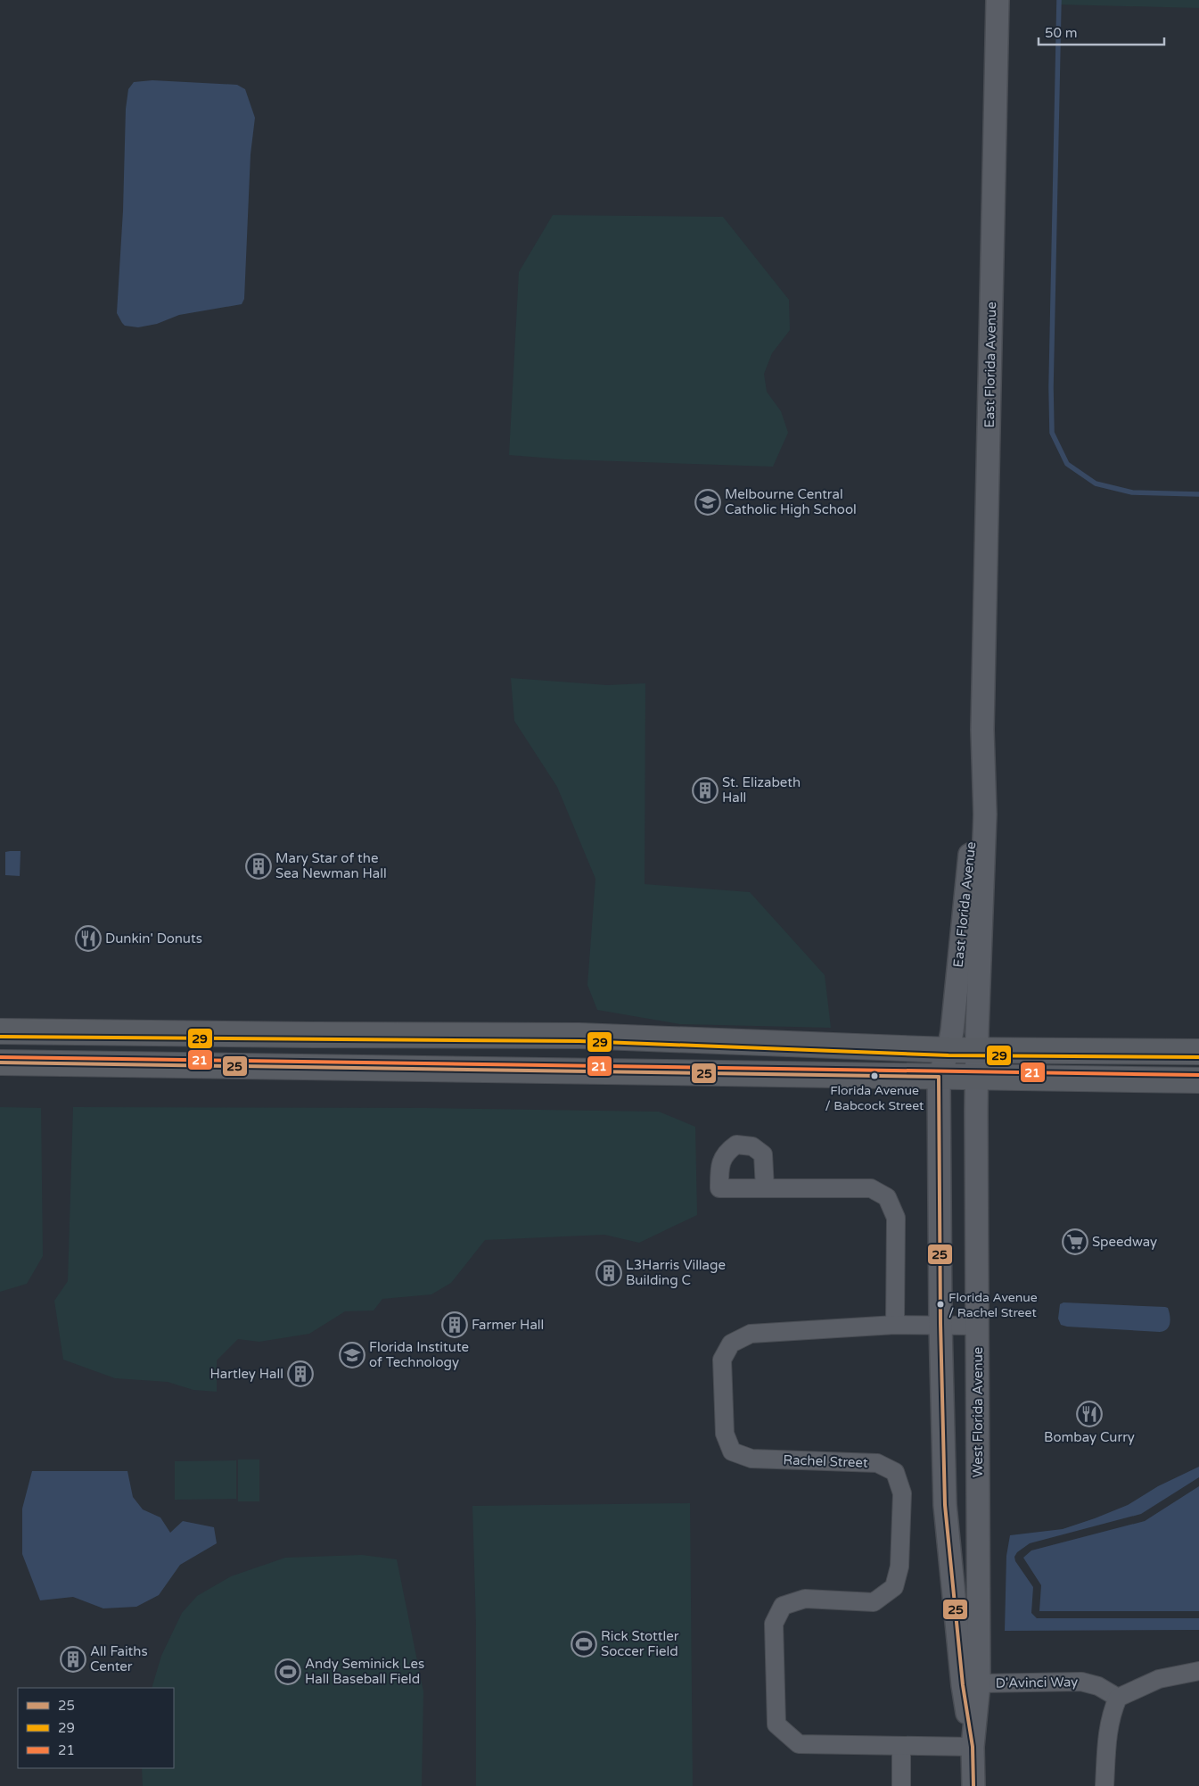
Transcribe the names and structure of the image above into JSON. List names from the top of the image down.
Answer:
{
  "streets": {
    "street": [
      "East Florida Avenue",
      "West Florida Avenue",
      "Rachel Street",
      "D'Avinci Way"
    ]
  },
  "crossings": [
    ["East Florida Avenue", "West Florida Avenue"],
    ["West Florida Avenue", "Rachel Street"],
    ["West Florida Avenue", "D'Avinci Way"]
  ],
  "places": {
    "school or university": ["Melbourne Central Catholic High School", "Florida Institute of Technology"],
    "building": [
      "St. Elizabeth Hall",
      "Mary Star of the Sea Newman Hall",
      "L3Harris Village Building C",
      "Farmer Hall",
      "Hartley Hall",
      "All Faiths Center"
    ],
    "restaurant": ["Dunkin' Donuts", "Bombay Curry"],
    "other": ["Florida Avenue / Babcock Street", "Florida Avenue / Rachel Street"],
    "supermarket": ["Speedway"],
    "sports": ["Rick Stottler Soccer Field", "Andy Seminick Les Hall Baseball Field"]
  },
  "lines": ["transit line 29", "transit line 21", "transit line 25"],
  "legend": ["25", "29", "21"],
  "scale_bar": "50 m"
}
